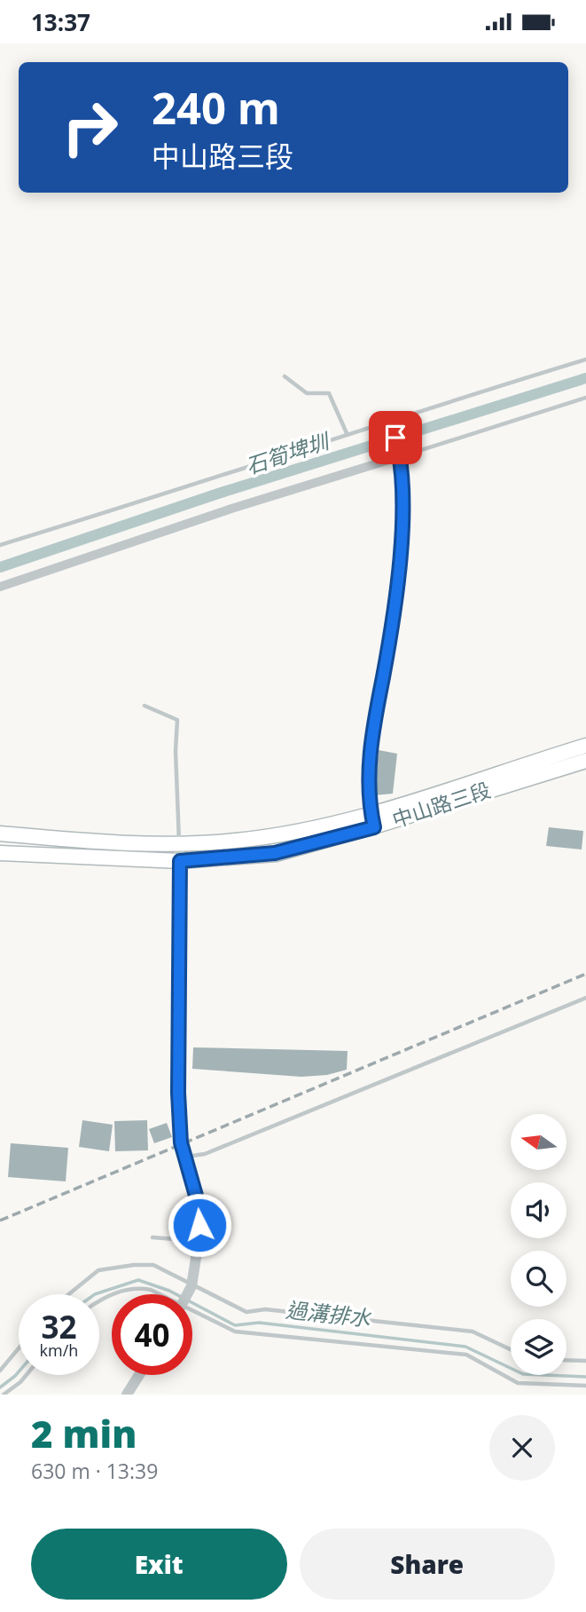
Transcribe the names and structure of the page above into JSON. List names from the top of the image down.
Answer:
{
  "streets": {
    "main road": ["中山路三段"]
  },
  "water": ["石筍埤圳", "過溝排水"],
  "north": "left",
  "page": {
    "status": "13:37",
    "turn": ["240 m", "中山路三段"],
    "speed": "32 km/h",
    "limit": "40",
    "heading": ["2 min", "630 m · 13:39"],
    "buttons": ["Exit", "Share"]
  }
}
